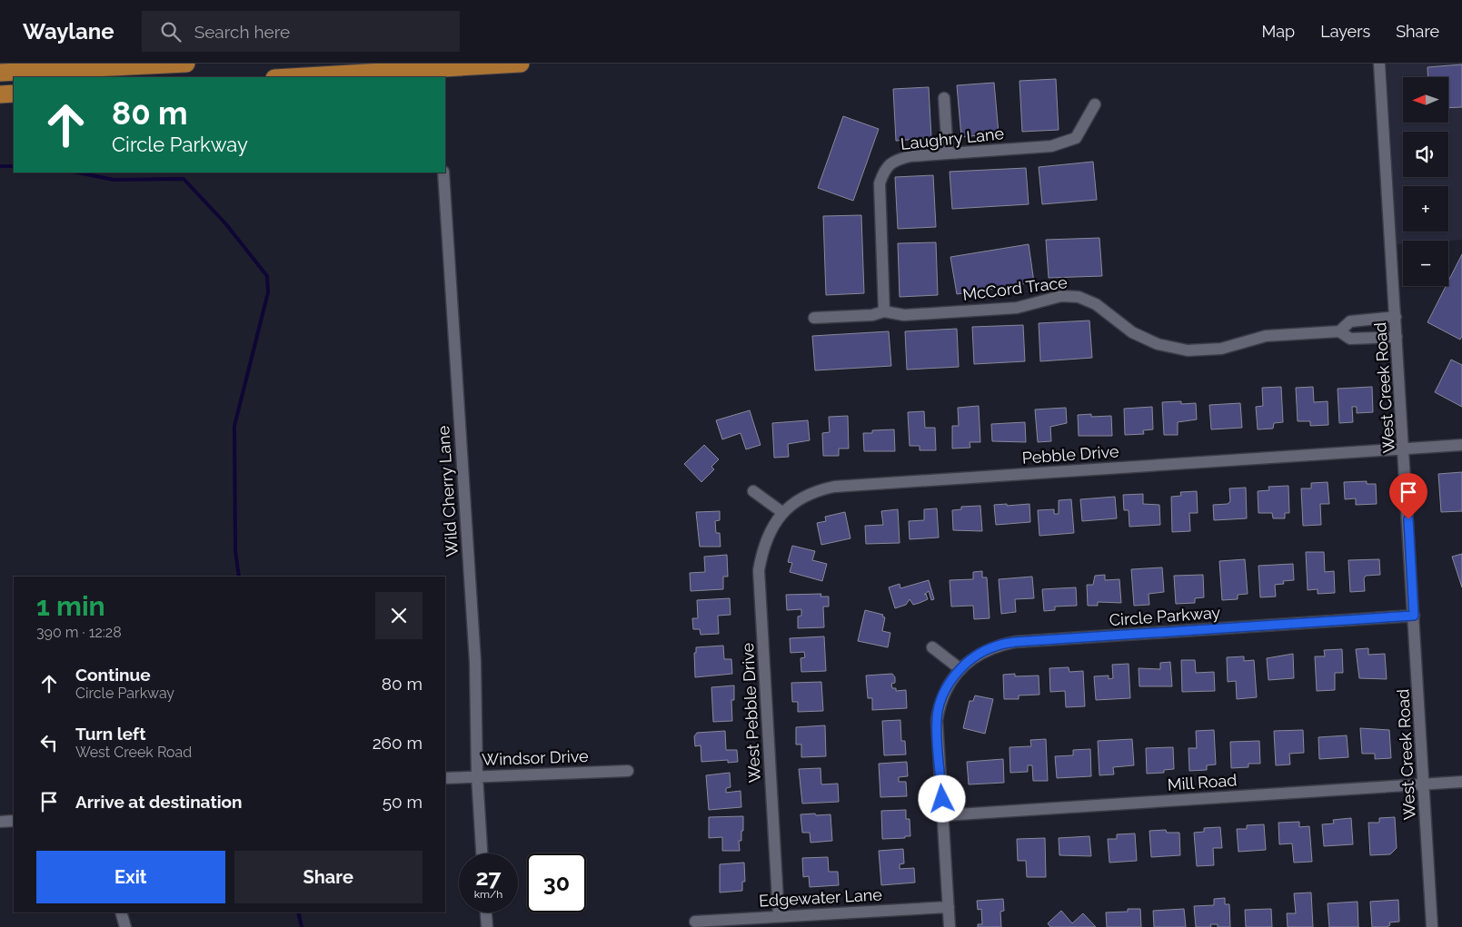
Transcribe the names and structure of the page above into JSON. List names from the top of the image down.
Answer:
{
  "streets": {
    "street": [
      "Laughry Lane",
      "McCord Trace",
      "West Creek Road",
      "Pebble Drive",
      "Wild Cherry Lane",
      "Circle Parkway",
      "West Pebble Drive",
      "Windsor Drive",
      "Mill Road",
      "Edgewater Lane"
    ]
  },
  "crossings": [
    ["Laughry Lane", "McCord Trace"],
    ["McCord Trace", "West Creek Road"],
    ["West Creek Road", "Pebble Drive"],
    ["West Creek Road", "Circle Parkway"],
    ["West Creek Road", "Mill Road"],
    ["Pebble Drive", "West Pebble Drive"],
    ["Wild Cherry Lane", "Windsor Drive"],
    ["Circle Parkway", "Mill Road"],
    ["Circle Parkway", "Edgewater Lane"],
    ["West Pebble Drive", "Edgewater Lane"]
  ],
  "north": "left",
  "page": {
    "header": "Waylane",
    "search": "Search here",
    "nav": ["Map", "Layers", "Share"],
    "map_buttons": ["+", "−"],
    "turn": ["80 m", "Circle Parkway"],
    "heading": ["1 min", "390 m · 12:28"],
    "list": [
      {
        "name": "Continue",
        "note": "Circle Parkway",
        "value": "80 m"
      },
      {
        "name": "Turn left",
        "note": "West Creek Road",
        "value": "260 m"
      },
      {
        "name": "Arrive at destination",
        "value": "50 m"
      }
    ],
    "buttons": ["Exit", "Share"],
    "speed": "27 km/h",
    "limit": "30"
  }
}
